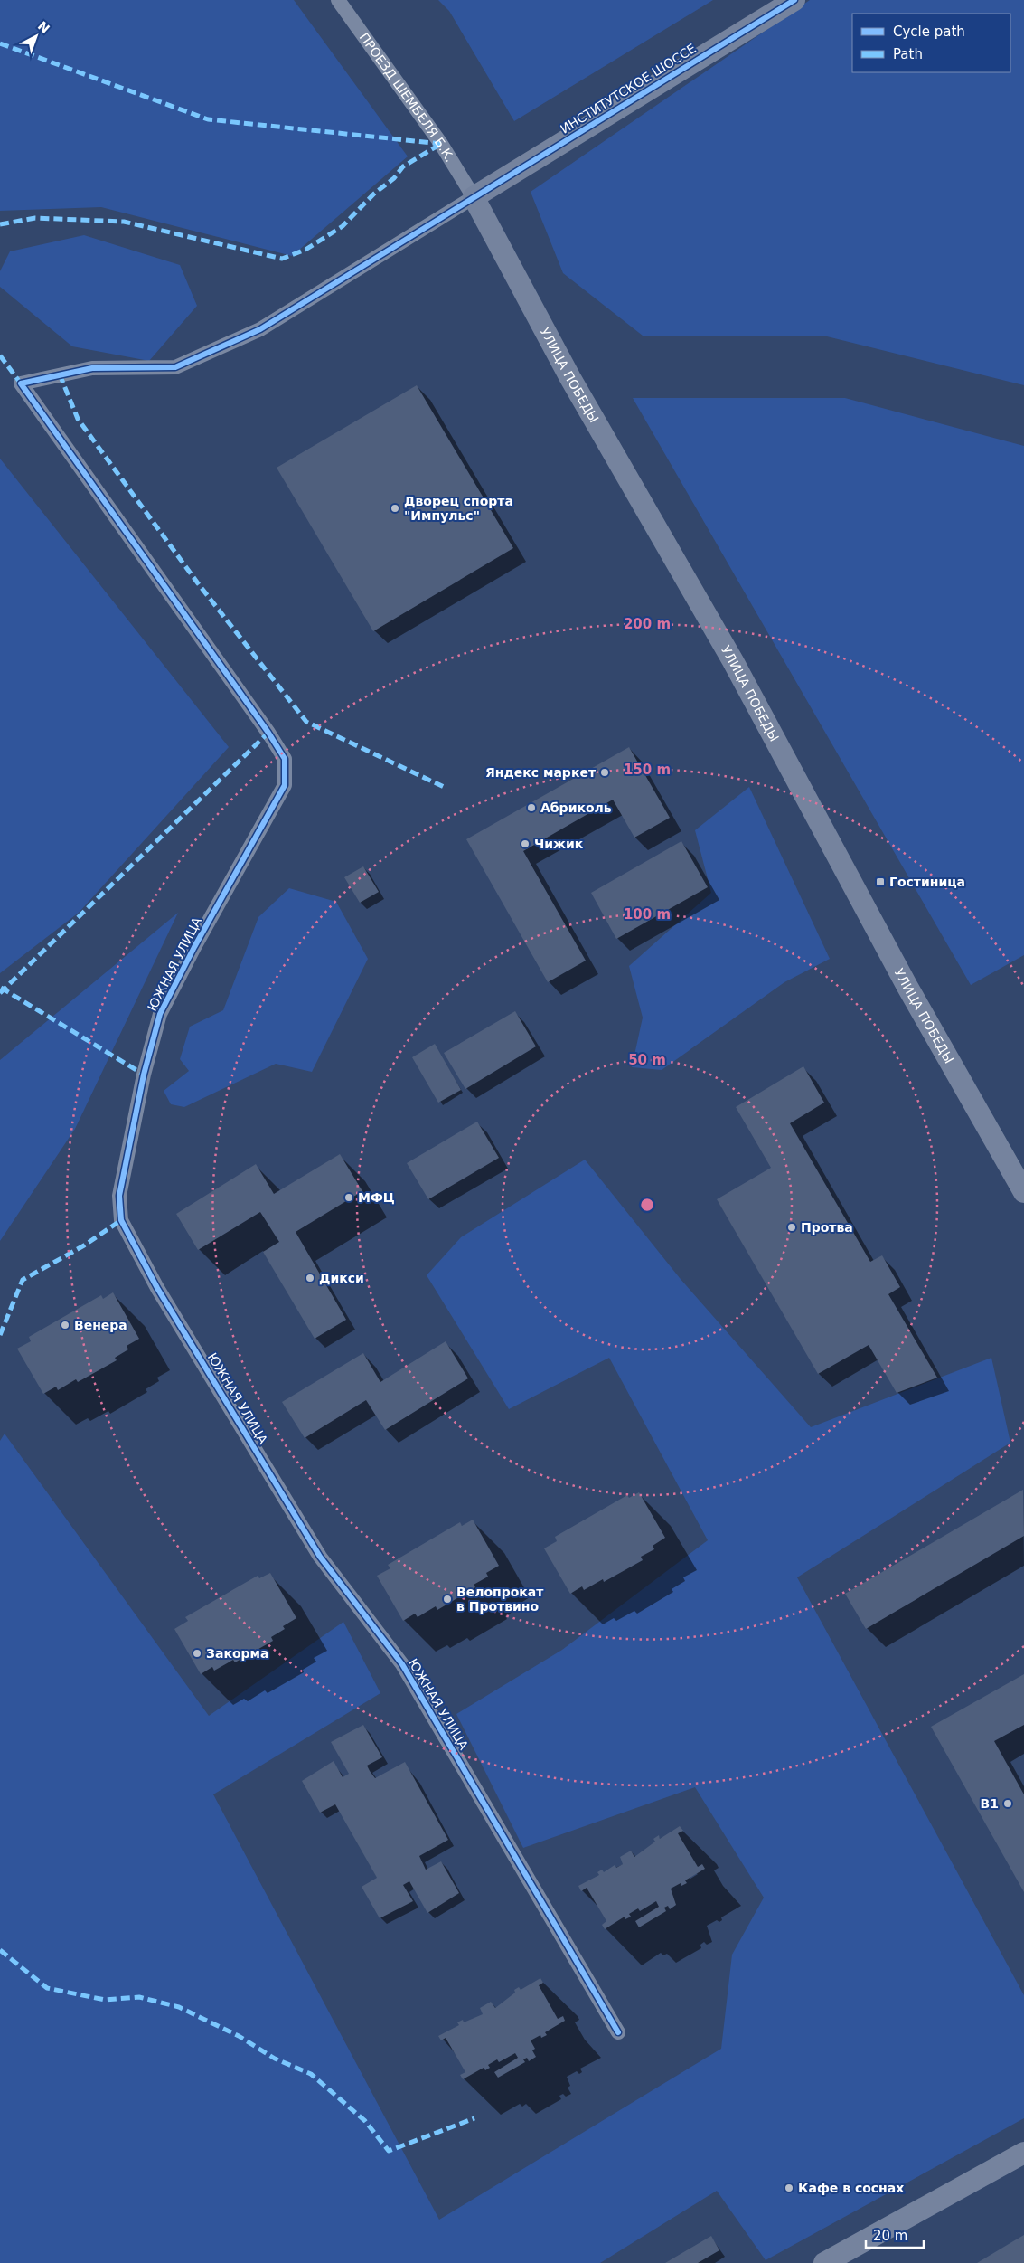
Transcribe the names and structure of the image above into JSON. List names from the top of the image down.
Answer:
{
  "streets": {
    "street": [
      "ИНСТИТУТСКОЕ ШОССЕ",
      "ПРОЕЗД ШЕМБЕЛЯ Б.К.",
      "УЛИЦА ПОБЕДЫ",
      "ЮЖНАЯ УЛИЦА"
    ]
  },
  "crossings": [
    ["ИНСТИТУТСКОЕ ШОССЕ", "ПРОЕЗД ШЕМБЕЛЯ Б.К."],
    ["ИНСТИТУТСКОЕ ШОССЕ", "УЛИЦА ПОБЕДЫ"],
    ["ИНСТИТУТСКОЕ ШОССЕ", "ЮЖНАЯ УЛИЦА"],
    ["ПРОЕЗД ШЕМБЕЛЯ Б.К.", "УЛИЦА ПОБЕДЫ"],
    ["ПРОЕЗД ШЕМБЕЛЯ Б.К.", "ЮЖНАЯ УЛИЦА"],
    ["УЛИЦА ПОБЕДЫ", "ЮЖНАЯ УЛИЦА"]
  ],
  "places": {
    "other": [
      "Дворец спорта \"Импульс\"",
      "Яндекс маркет",
      "Абриколь",
      "Чижик",
      "МФЦ",
      "Протва",
      "Дикси",
      "Венера",
      "Велопрокат в Протвино",
      "Закорма",
      "В1",
      "Кафе в соснах"
    ],
    "transit": ["Гостиница"]
  },
  "legend": ["Cycle path", "Path"],
  "scale_bar": "20 m",
  "north": "top right",
  "rings": [
    "200 m",
    "150 m",
    "100 m",
    "50 m"
  ]
}
